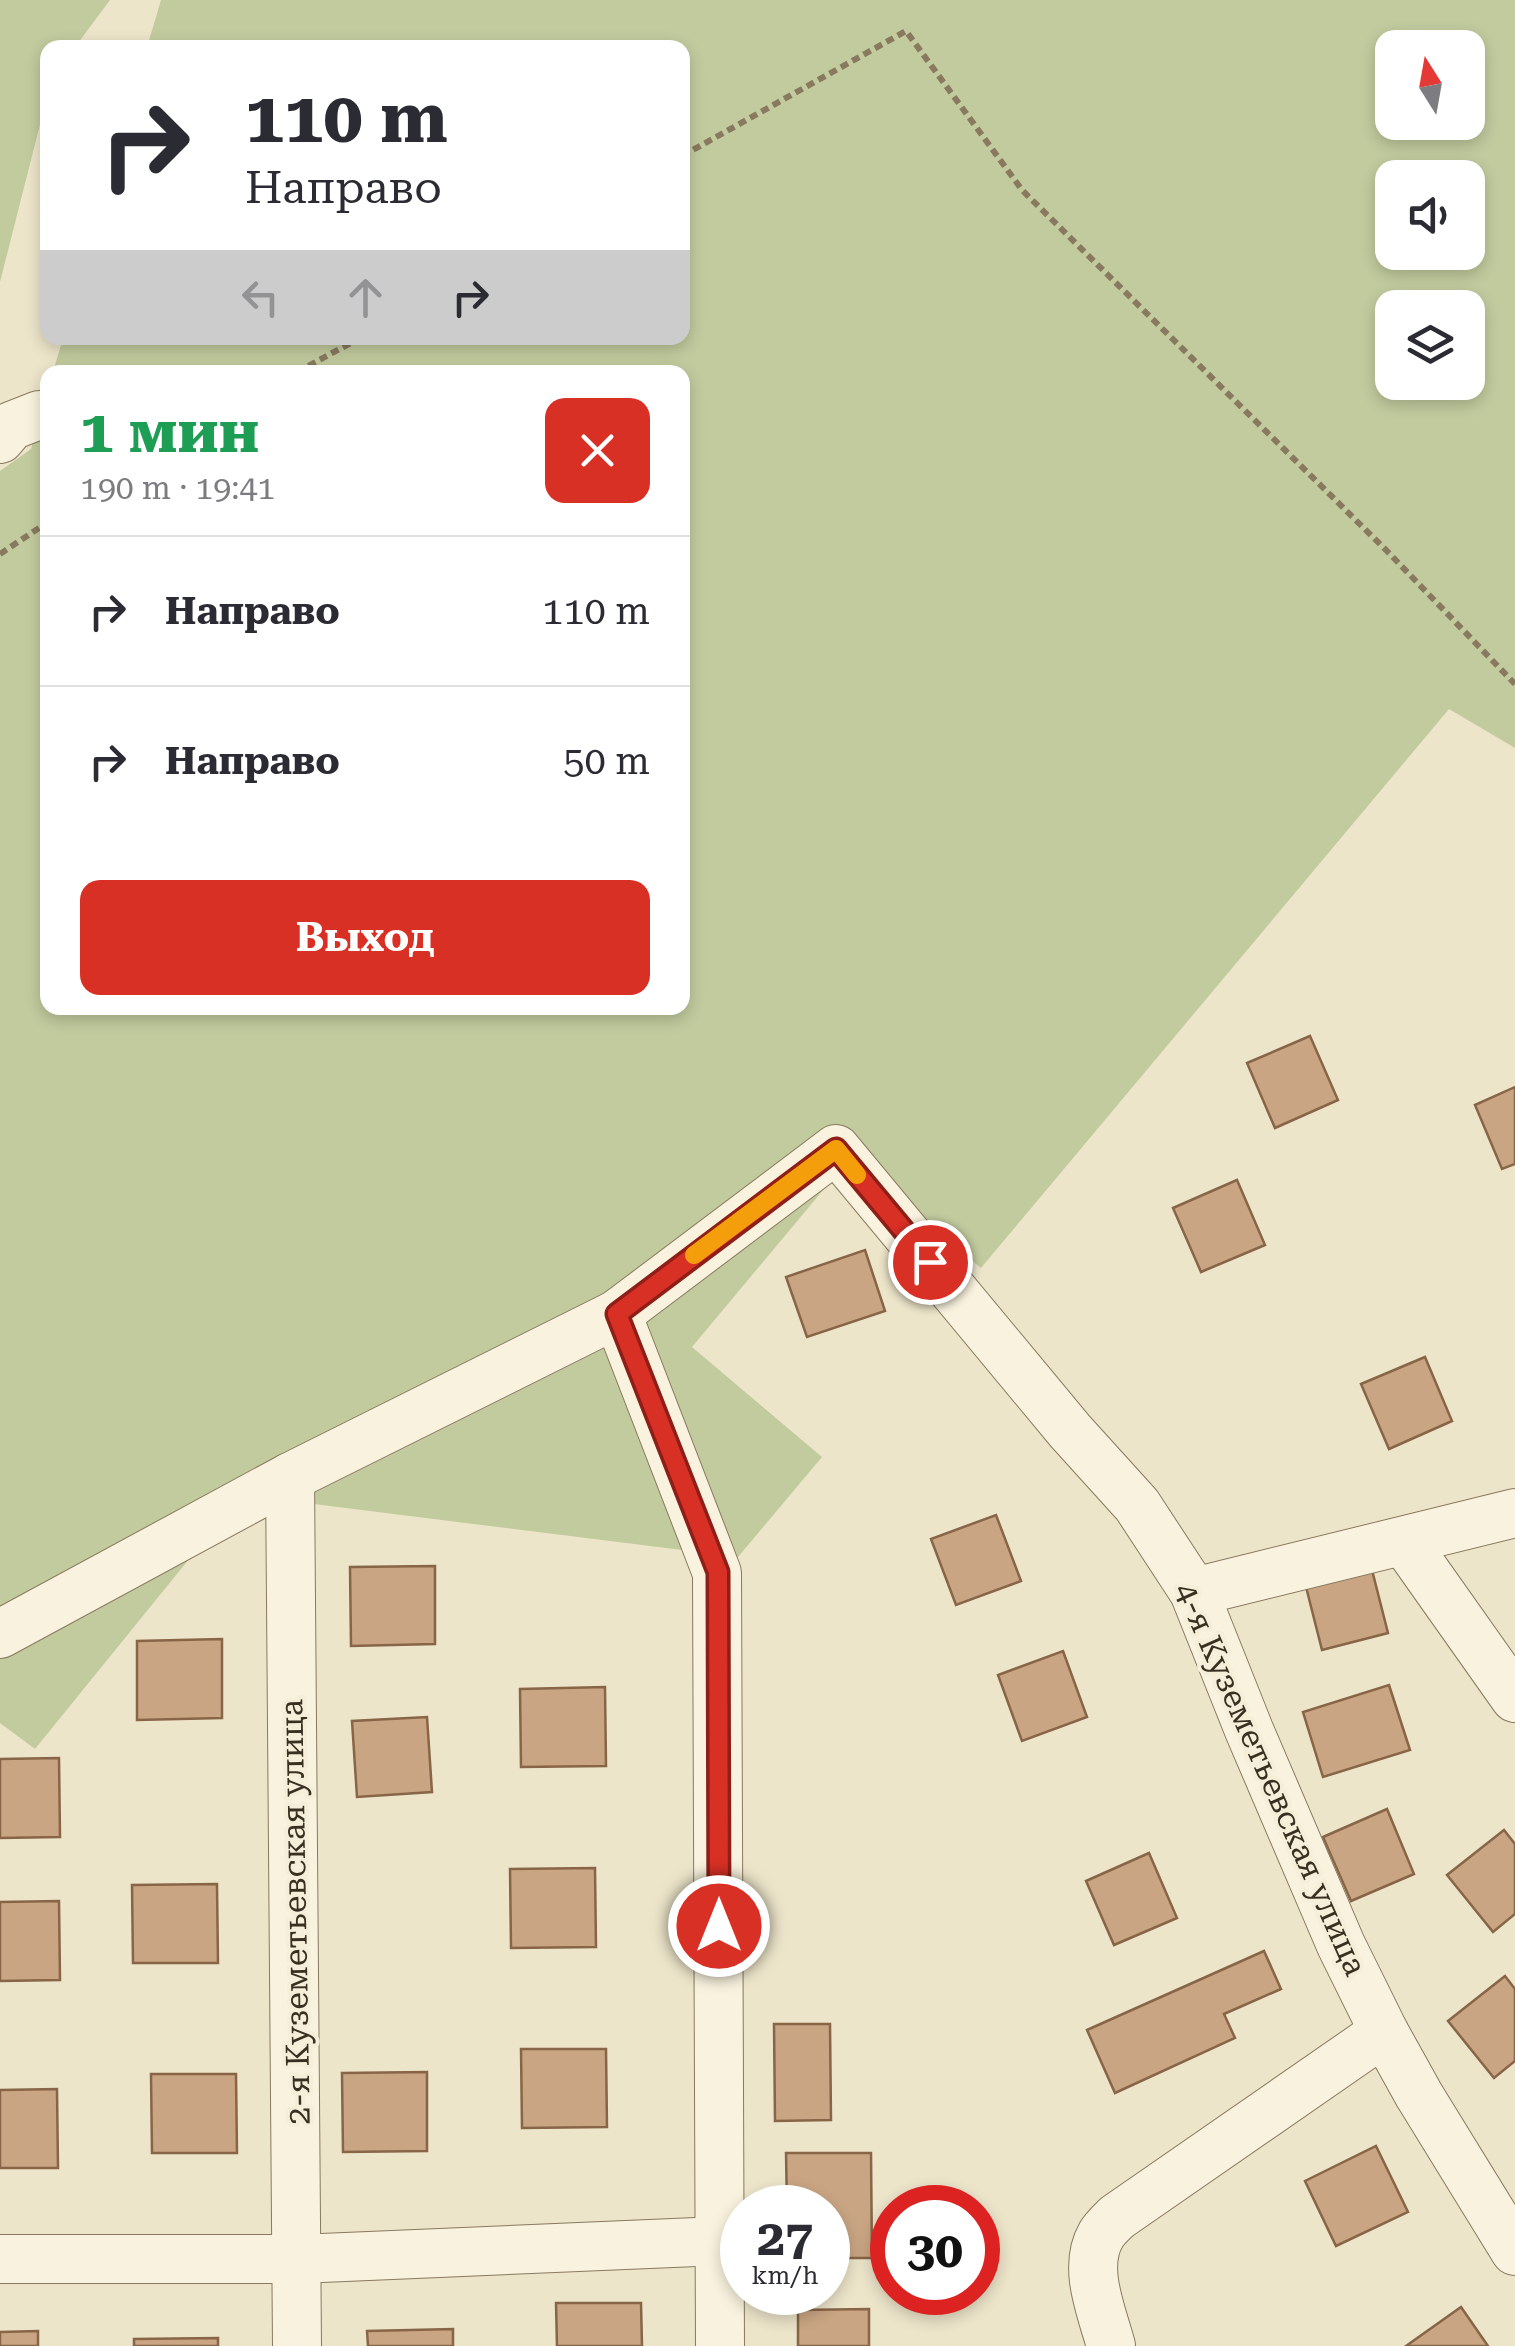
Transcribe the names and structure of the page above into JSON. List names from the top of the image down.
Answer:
{
  "streets": {
    "street": ["4-я Куземетьевская улица", "2-я Куземетьевская улица"]
  },
  "north": "top",
  "page": {
    "turn": ["110 m", "Направо"],
    "heading": ["1 мин", "190 m · 19:41"],
    "list": [
      {
        "name": "Направо",
        "value": "110 m"
      },
      {
        "name": "Направо",
        "value": "50 m"
      }
    ],
    "buttons": "Выход",
    "speed": "27 km/h",
    "limit": "30"
  }
}
